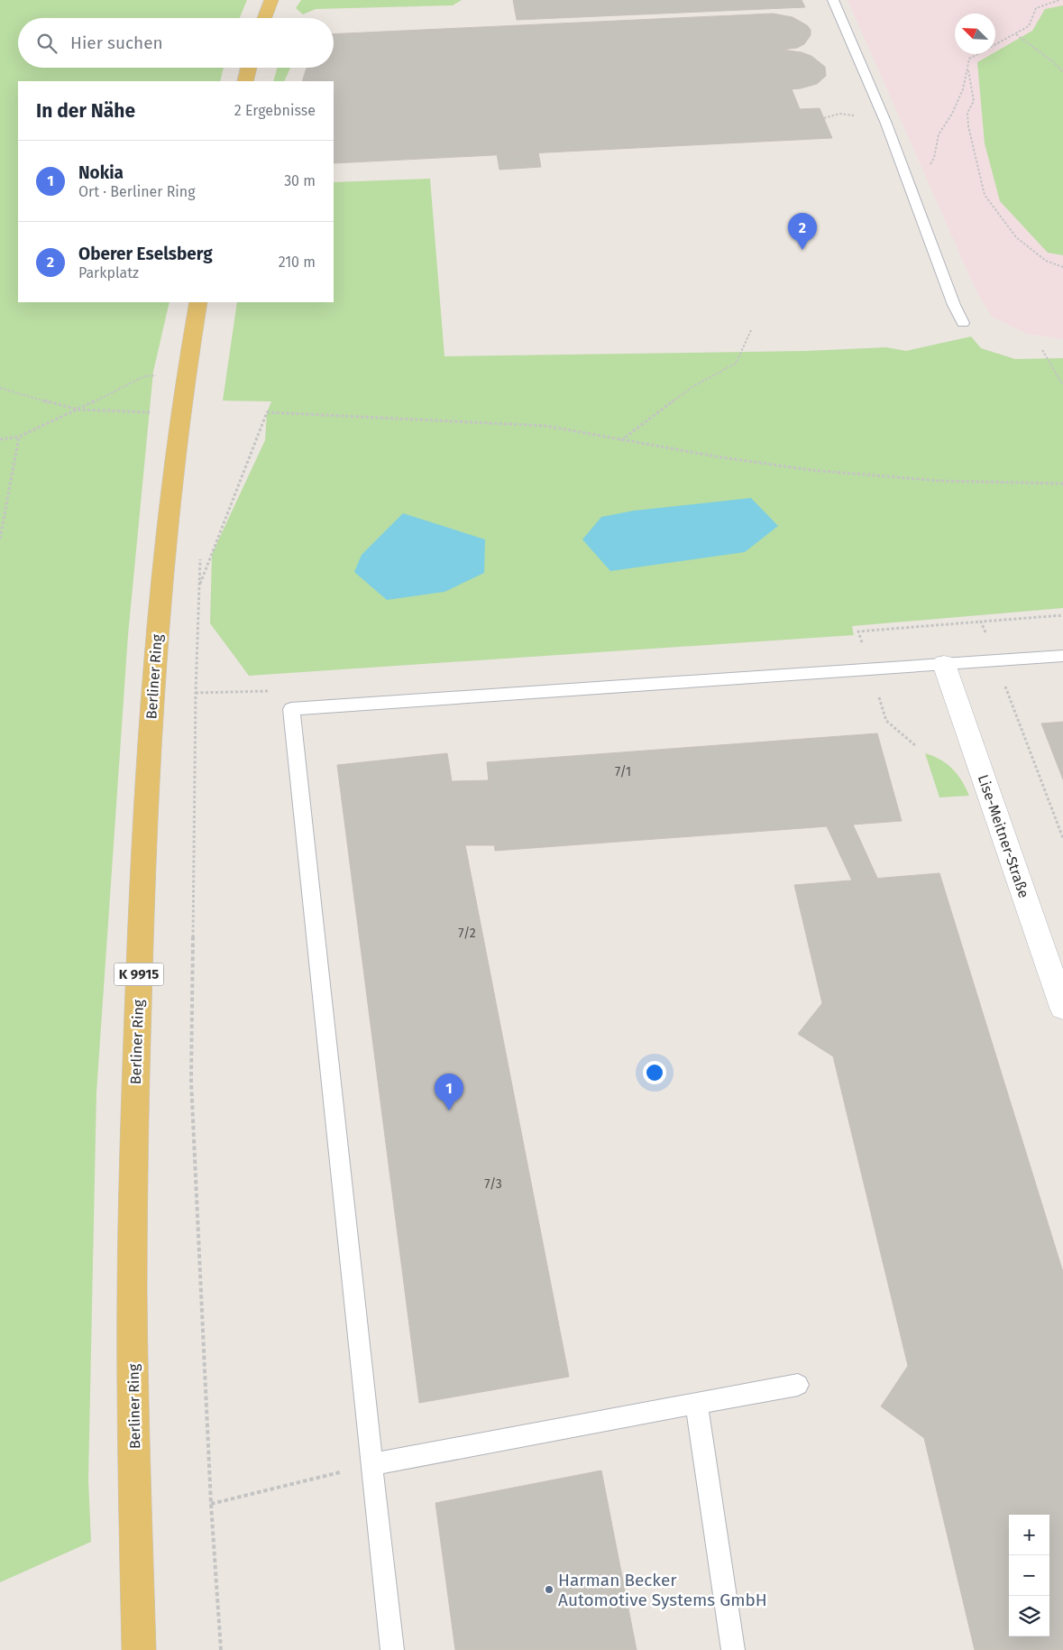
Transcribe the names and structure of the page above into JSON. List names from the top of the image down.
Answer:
{
  "streets": {
    "main road": ["Berliner Ring", "K 9915"],
    "street": ["Lise-Meitner-Straße"]
  },
  "places": ["Harman Becker Automotive Systems GmbH"],
  "house_numbers": ["7/1", "7/2", "7/3"],
  "north": "top left",
  "page": {
    "search": "Hier suchen",
    "heading": ["In der Nähe", "2 Ergebnisse"],
    "list": [
      {
        "mark": "1",
        "name": "Nokia",
        "note": "Ort · Berliner Ring",
        "value": "30 m"
      },
      {
        "mark": "2",
        "name": "Oberer Eselsberg",
        "note": "Parkplatz",
        "value": "210 m"
      }
    ],
    "pins": ["2", "1"],
    "map_buttons": ["+", "−"]
  }
}
